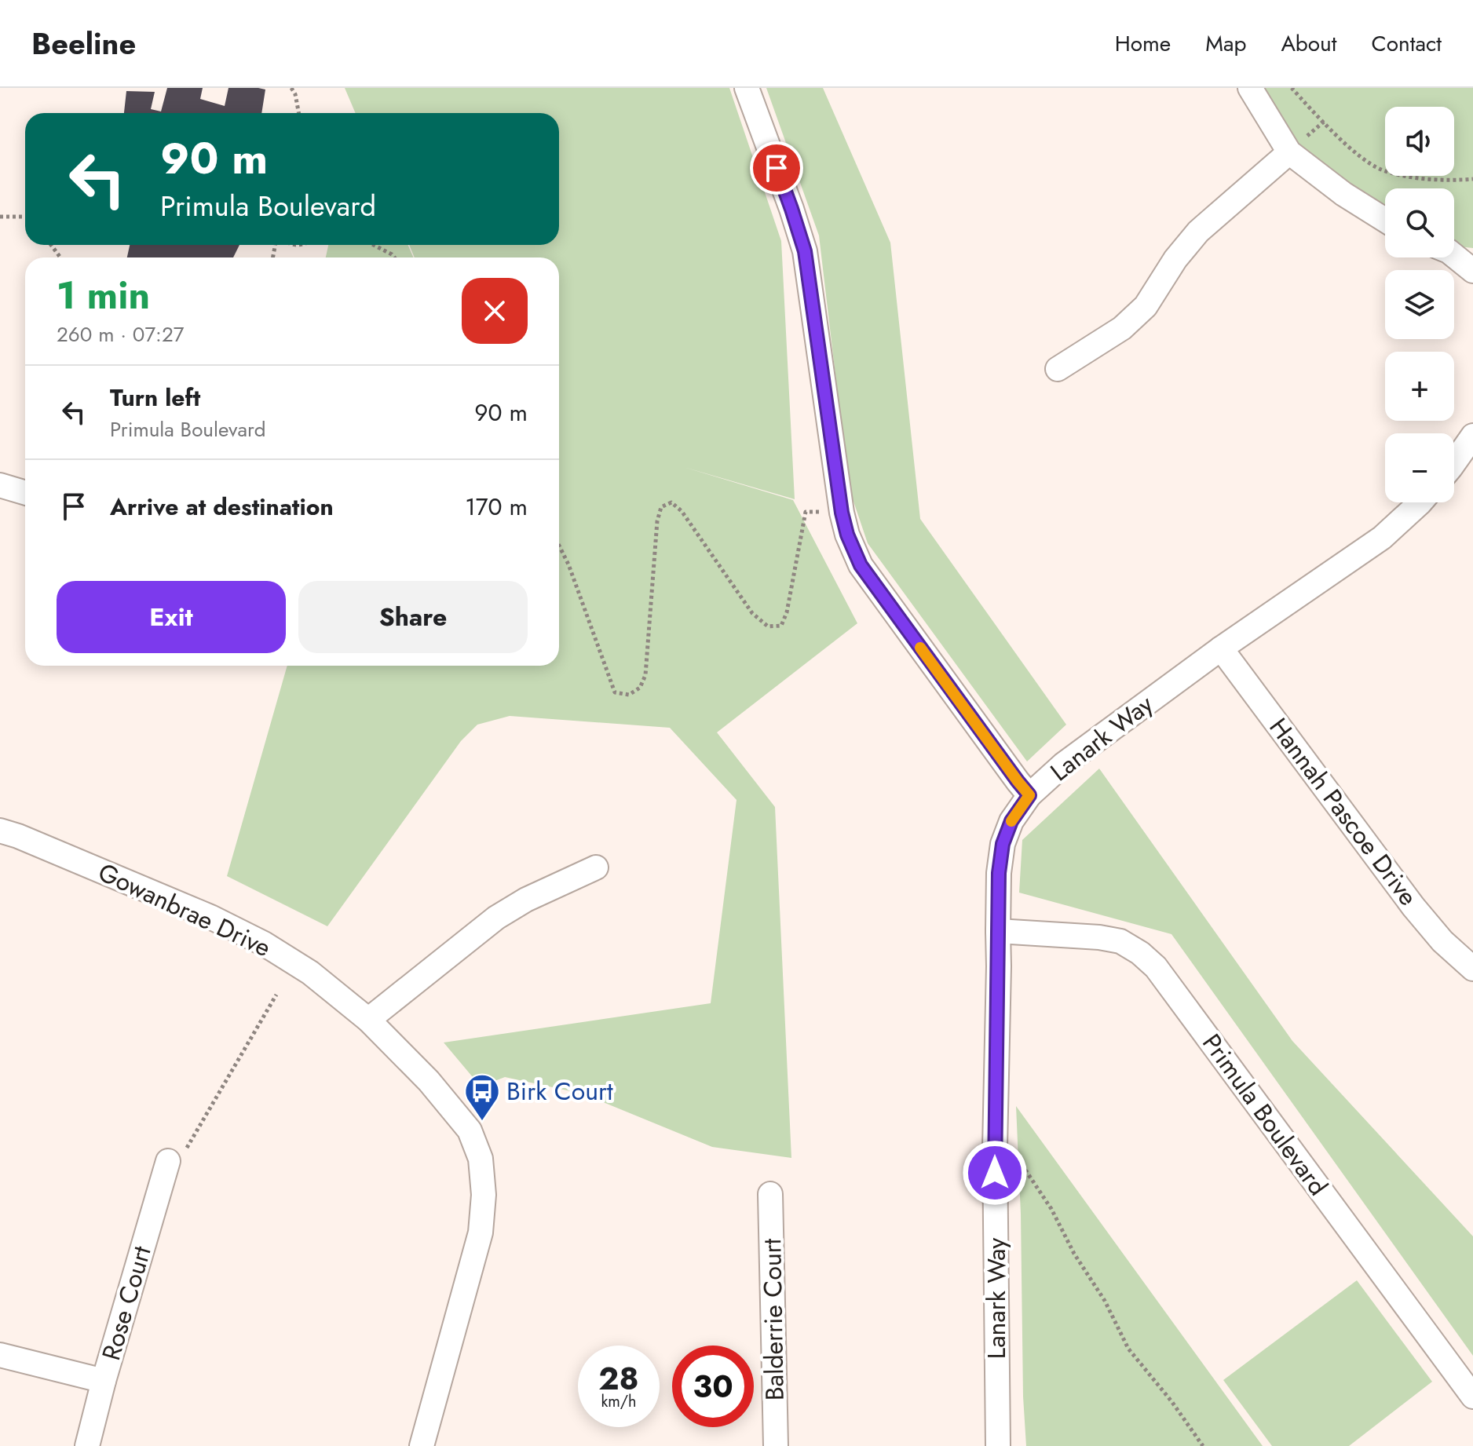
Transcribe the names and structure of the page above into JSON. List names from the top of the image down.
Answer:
{
  "streets": {
    "street": [
      "Lanark Way",
      "Hannah Pascoe Drive",
      "Gowanbrae Drive",
      "Primula Boulevard",
      "Rose Court",
      "Balderrie Court"
    ]
  },
  "crossings": [
    ["Lanark Way", "Hannah Pascoe Drive"],
    ["Lanark Way", "Primula Boulevard"]
  ],
  "places": {
    "bus stop": ["Birk Court"]
  },
  "page": {
    "header": "Beeline",
    "nav": [
      "Home",
      "Map",
      "About",
      "Contact"
    ],
    "map_buttons": ["+", "−"],
    "turn": ["90 m", "Primula Boulevard"],
    "heading": ["1 min", "260 m · 07:27"],
    "list": [
      {
        "name": "Turn left",
        "note": "Primula Boulevard",
        "value": "90 m"
      },
      {
        "name": "Arrive at destination",
        "value": "170 m"
      }
    ],
    "buttons": ["Exit", "Share"],
    "speed": "28 km/h",
    "limit": "30"
  }
}
